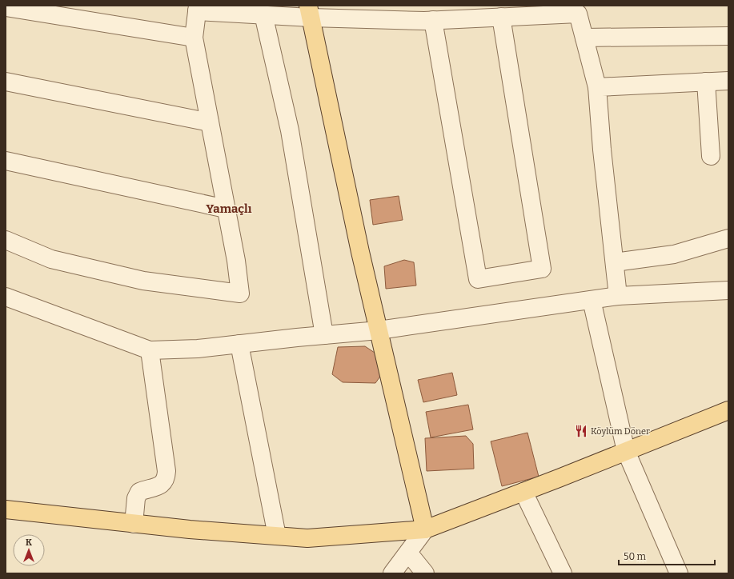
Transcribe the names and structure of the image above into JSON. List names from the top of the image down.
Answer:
{
  "districts": ["Yamaçlı"],
  "places": {
    "restaurant": ["Köylüm Döner"]
  },
  "scale_bar": "50 m",
  "north": "top"
}
